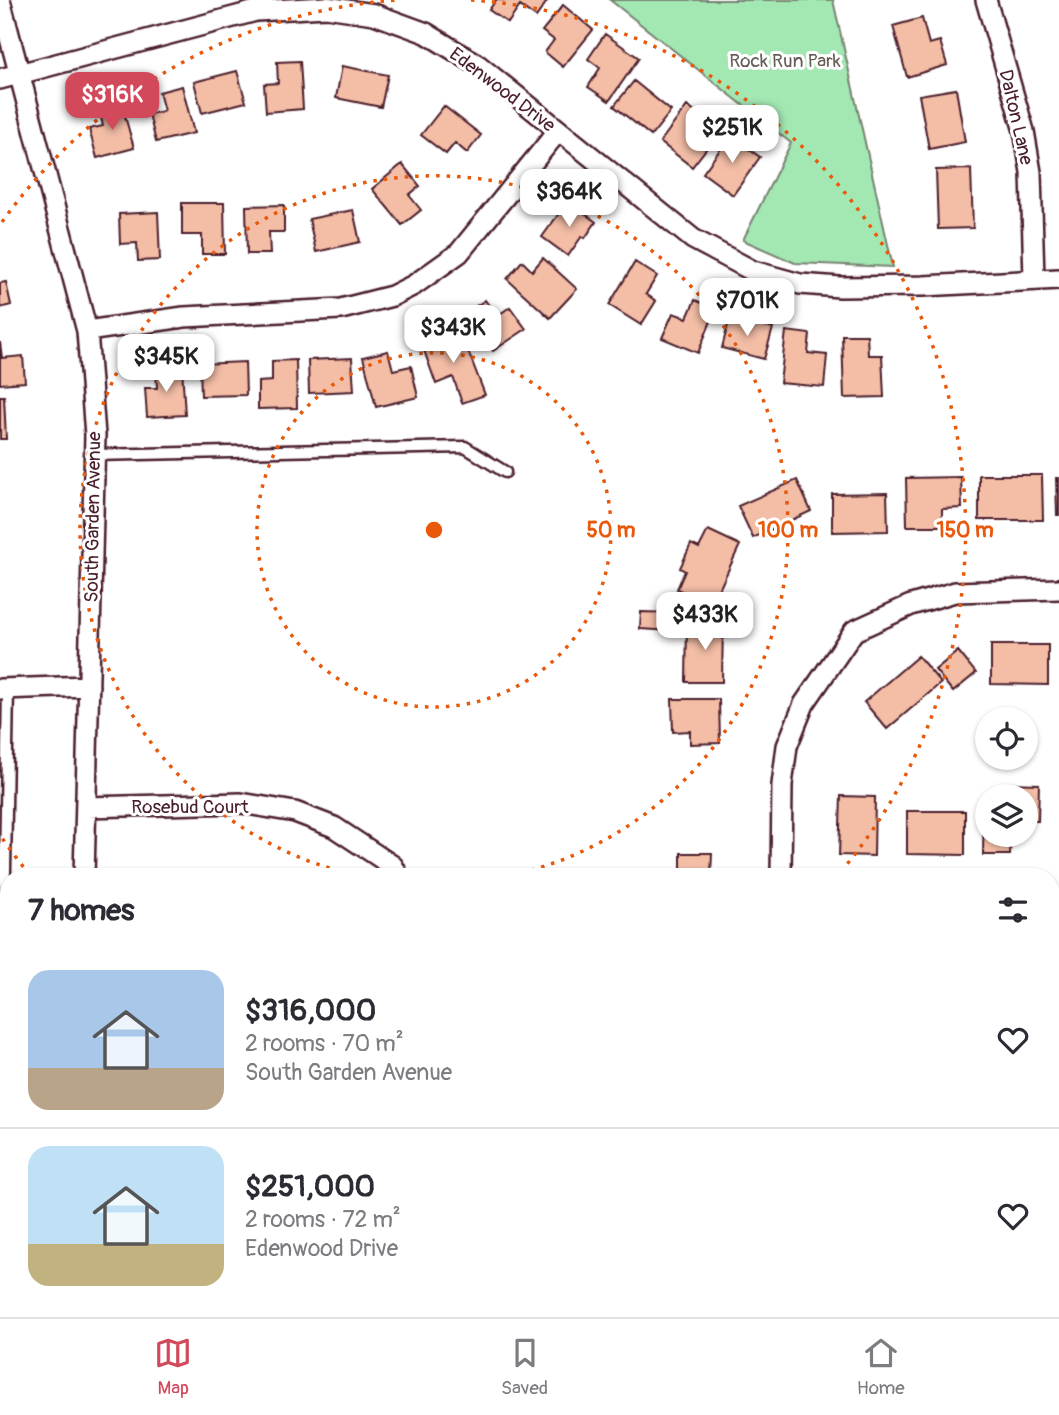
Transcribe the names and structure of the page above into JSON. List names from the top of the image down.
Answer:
{
  "streets": {
    "street": [
      "Edenwood Drive",
      "Dalton Lane",
      "South Garden Avenue",
      "Rosebud Court"
    ]
  },
  "crossings": [
    ["Edenwood Drive", "Dalton Lane"],
    ["Edenwood Drive", "South Garden Avenue"],
    ["South Garden Avenue", "Rosebud Court"]
  ],
  "parks": ["Rock Run Park"],
  "page": {
    "price": [
      "$316K",
      "$251K",
      "$364K",
      "$701K",
      "$343K",
      "$345K",
      "$433K"
    ],
    "heading": "7 homes",
    "list": [
      {
        "name": "$316,000",
        "note": "2 rooms · 70 m² · South Garden Avenue"
      },
      {
        "name": "$251,000",
        "note": "2 rooms · 72 m² · Edenwood Drive"
      }
    ],
    "tabs": ["Map", "Saved", "Home"]
  },
  "rings": ["50 m", "100 m", "150 m"]
}
